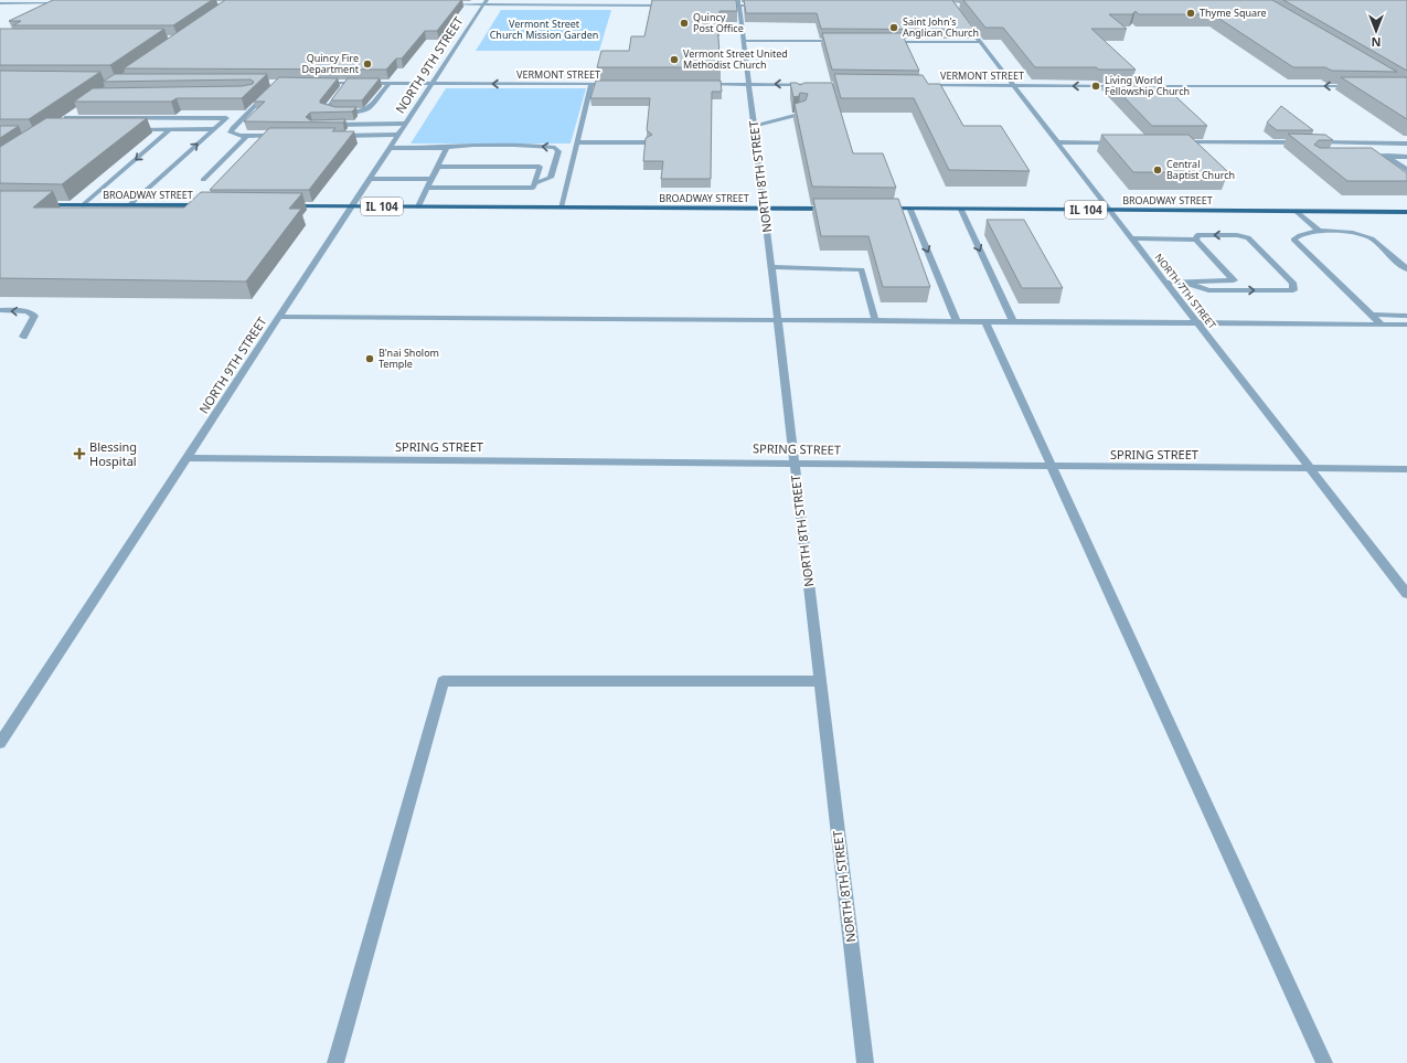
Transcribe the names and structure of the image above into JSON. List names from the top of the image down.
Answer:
{
  "streets": {
    "main road": ["BROADWAY STREET", "IL 104"],
    "street": [
      "NORTH 9TH STREET",
      "VERMONT STREET",
      "NORTH 8TH STREET",
      "NORTH 7TH STREET",
      "SPRING STREET"
    ]
  },
  "crossings": [
    ["NORTH 9TH STREET", "VERMONT STREET"],
    ["NORTH 9TH STREET", "BROADWAY STREET"],
    ["NORTH 9TH STREET", "SPRING STREET"],
    ["VERMONT STREET", "NORTH 7TH STREET"],
    ["NORTH 8TH STREET", "BROADWAY STREET"],
    ["NORTH 8TH STREET", "SPRING STREET"],
    ["BROADWAY STREET", "NORTH 7TH STREET"],
    ["NORTH 7TH STREET", "SPRING STREET"]
  ],
  "parks": ["Vermont Street Church Mission Garden"],
  "places": {
    "other": [
      "Thyme Square",
      "Quincy Post Office",
      "Saint John's Anglican Church",
      "Vermont Street United Methodist Church",
      "Quincy Fire Department",
      "Living World Fellowship Church",
      "Central Baptist Church",
      "B'nai Sholom Temple"
    ],
    "health": ["Blessing Hospital"]
  },
  "north": "bottom"
}
